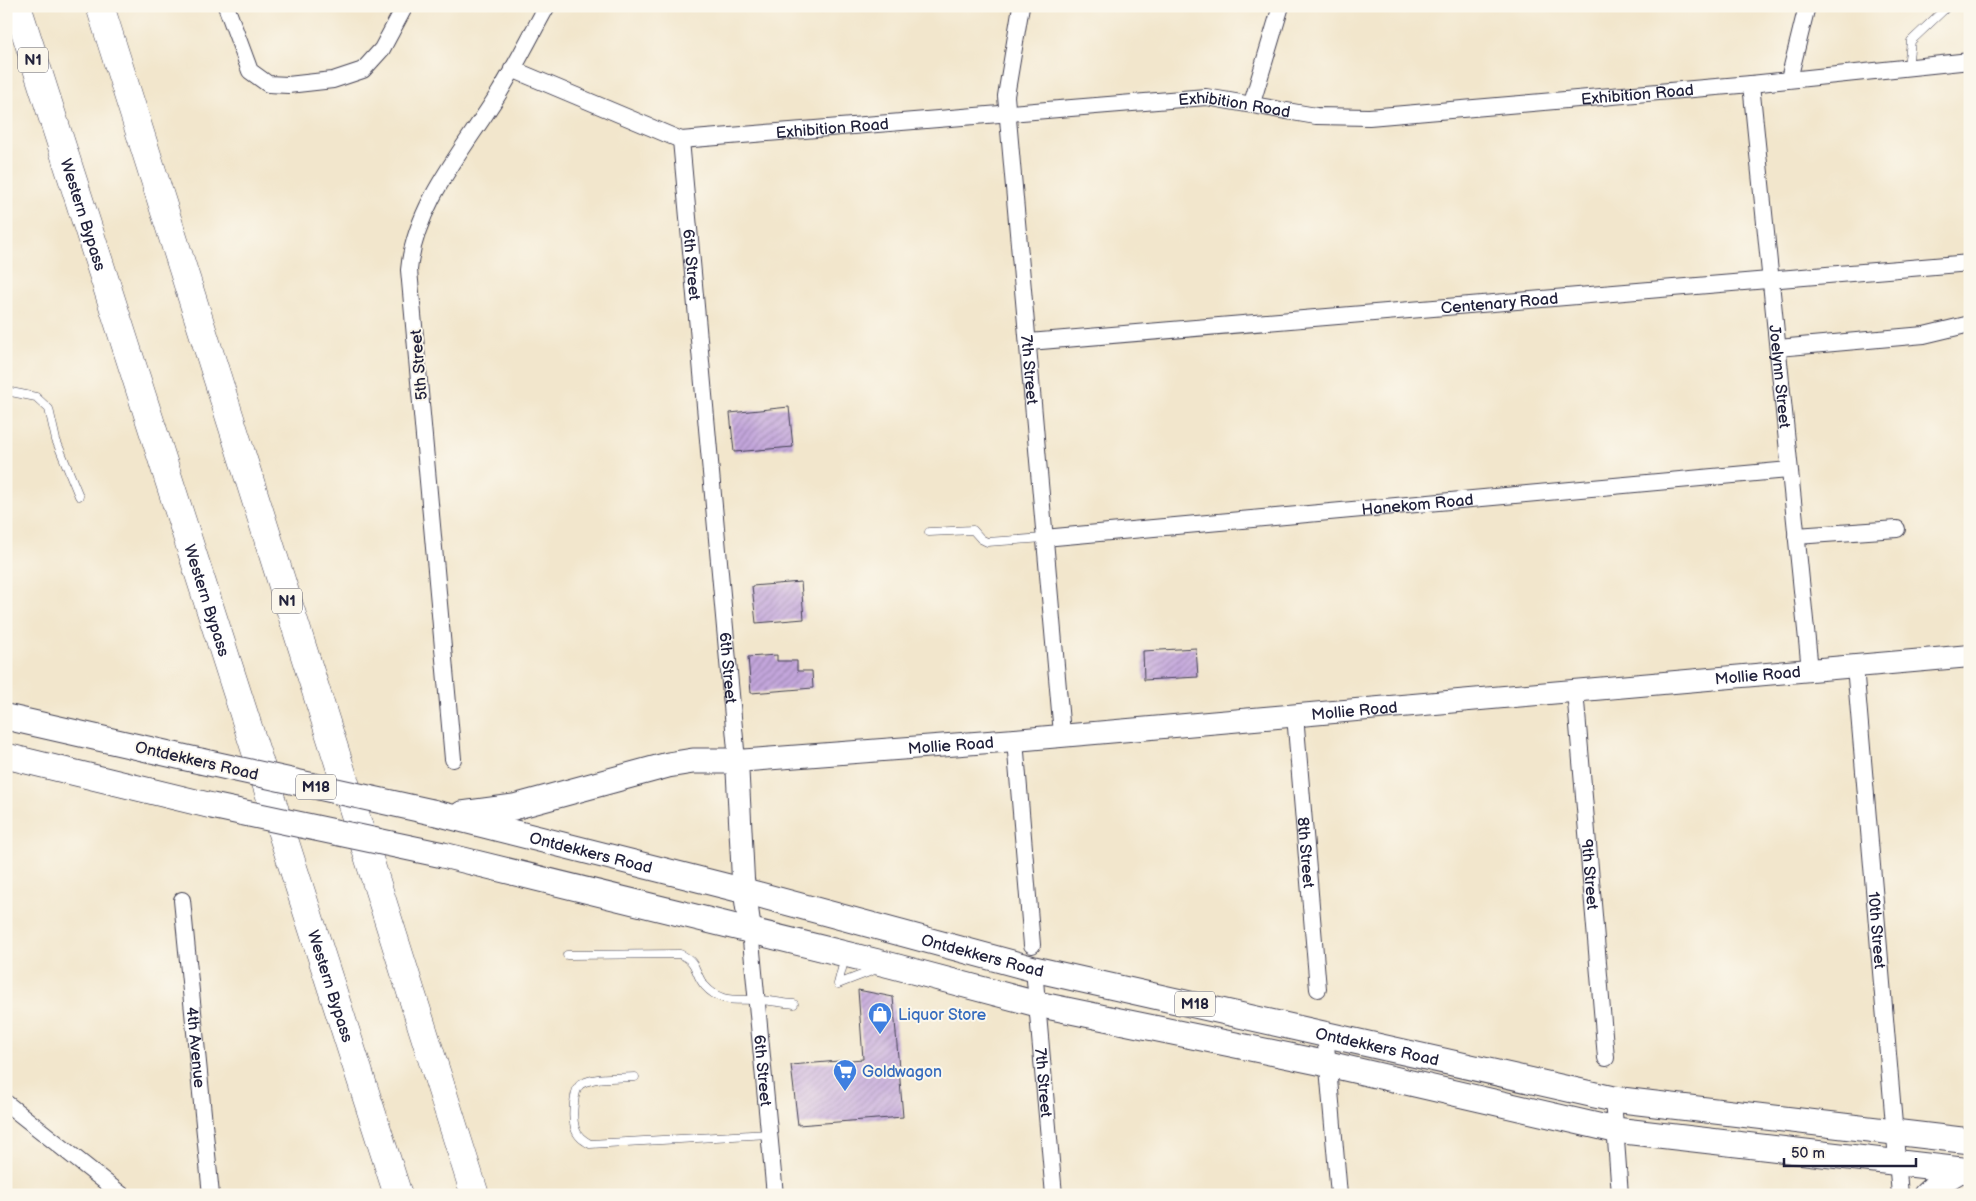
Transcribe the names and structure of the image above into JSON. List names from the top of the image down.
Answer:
{
  "streets": {
    "highway": ["N1", "Western Bypass"],
    "main road": [
      "6th Street",
      "Mollie Road",
      "Ontdekkers Road",
      "M18"
    ],
    "street": [
      "Exhibition Road",
      "Centenary Road",
      "5th Street",
      "7th Street",
      "Joelynn Street",
      "Hanekom Road",
      "8th Street",
      "9th Street",
      "10th Street",
      "4th Avenue"
    ]
  },
  "crossings": [
    ["Exhibition Road", "6th Street"],
    ["Exhibition Road", "5th Street"],
    ["Exhibition Road", "7th Street"],
    ["Exhibition Road", "Joelynn Street"],
    ["6th Street", "Mollie Road"],
    ["6th Street", "Ontdekkers Road"],
    ["Centenary Road", "7th Street"],
    ["Centenary Road", "Joelynn Street"],
    ["7th Street", "Hanekom Road"],
    ["7th Street", "Mollie Road"],
    ["7th Street", "Ontdekkers Road"],
    ["Joelynn Street", "Hanekom Road"],
    ["Joelynn Street", "Mollie Road"],
    ["Mollie Road", "8th Street"],
    ["Mollie Road", "9th Street"],
    ["Mollie Road", "10th Street"],
    ["Ontdekkers Road", "10th Street"]
  ],
  "places": {
    "shop": ["Liquor Store"],
    "supermarket": ["Goldwagon"]
  },
  "scale_bar": "50 m"
}
